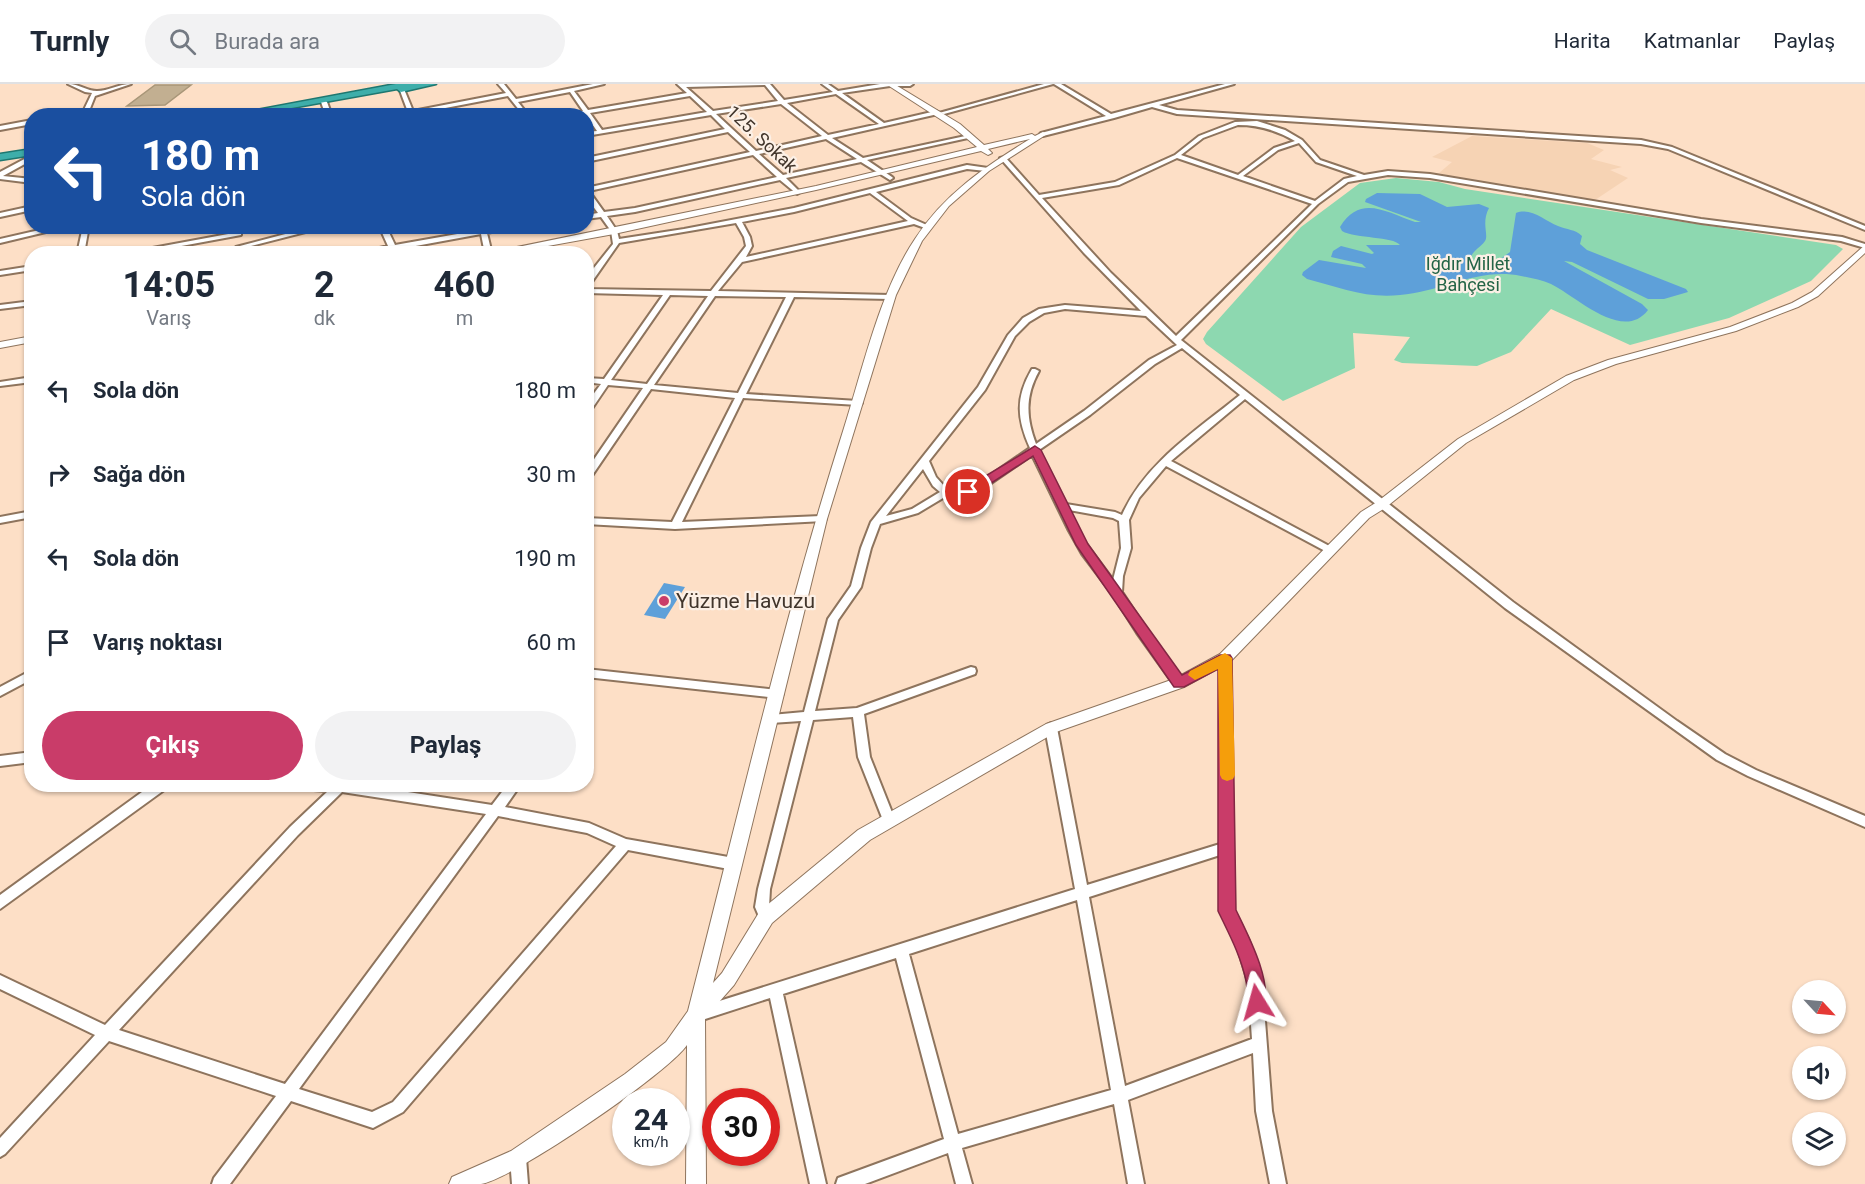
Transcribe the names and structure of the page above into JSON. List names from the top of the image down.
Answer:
{
  "streets": {
    "street": ["125. Sokak"]
  },
  "parks": ["Iğdır Millet Bahçesi"],
  "places": ["Yüzme Havuzu"],
  "north": "bottom right",
  "page": {
    "header": "Turnly",
    "search": "Burada ara",
    "nav": ["Harita", "Katmanlar", "Paylaş"],
    "turn": ["180 m", "Sola dön"],
    "eta": [
      "14:05",
      "Varış",
      "2",
      "dk",
      "460",
      "m"
    ],
    "list": [
      {
        "name": "Sola dön",
        "value": "180 m"
      },
      {
        "name": "Sağa dön",
        "value": "30 m"
      },
      {
        "name": "Sola dön",
        "value": "190 m"
      },
      {
        "name": "Varış noktası",
        "value": "60 m"
      }
    ],
    "buttons": ["Çıkış", "Paylaş"],
    "speed": "24 km/h",
    "limit": "30"
  }
}
